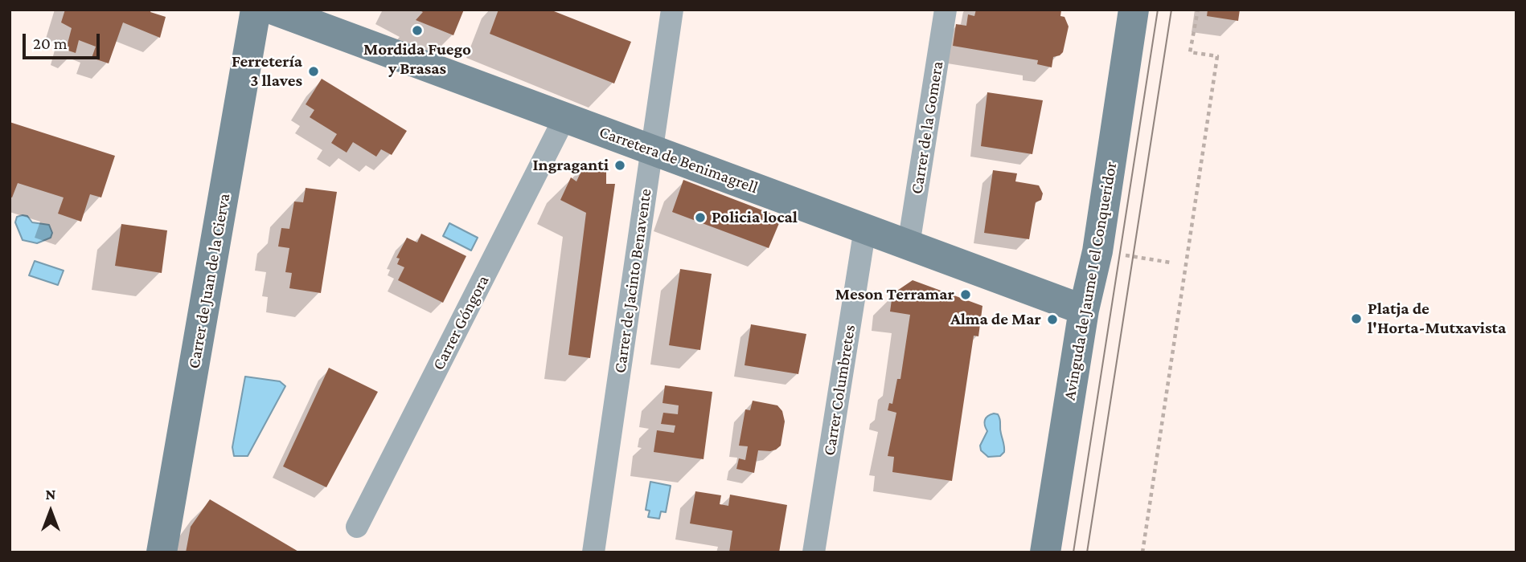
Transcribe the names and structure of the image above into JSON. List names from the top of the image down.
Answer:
{
  "streets": {
    "street": [
      "Carrer de la Gomera",
      "Carretera de Benimagrell",
      "Carrer de Juan de la Cierva",
      "Carrer de Jacinto Benavente",
      "Avinguda de Jaume I el Conqueridor",
      "Carrer Góngora",
      "Carrer Columbretes"
    ]
  },
  "crossings": [
    ["Carrer de la Gomera", "Carretera de Benimagrell"],
    ["Carretera de Benimagrell", "Carrer de Jacinto Benavente"],
    ["Carretera de Benimagrell", "Avinguda de Jaume I el Conqueridor"],
    ["Carretera de Benimagrell", "Carrer Góngora"],
    ["Carretera de Benimagrell", "Carrer Columbretes"]
  ],
  "places": [
    "Mordida Fuego y Brasas",
    "Ferretería 3 llaves",
    "Ingraganti",
    "Policia local",
    "Meson Terramar",
    "Platja de l'Horta-Mutxavista",
    "Alma de Mar"
  ],
  "scale_bar": "20 m",
  "north": "top"
}
